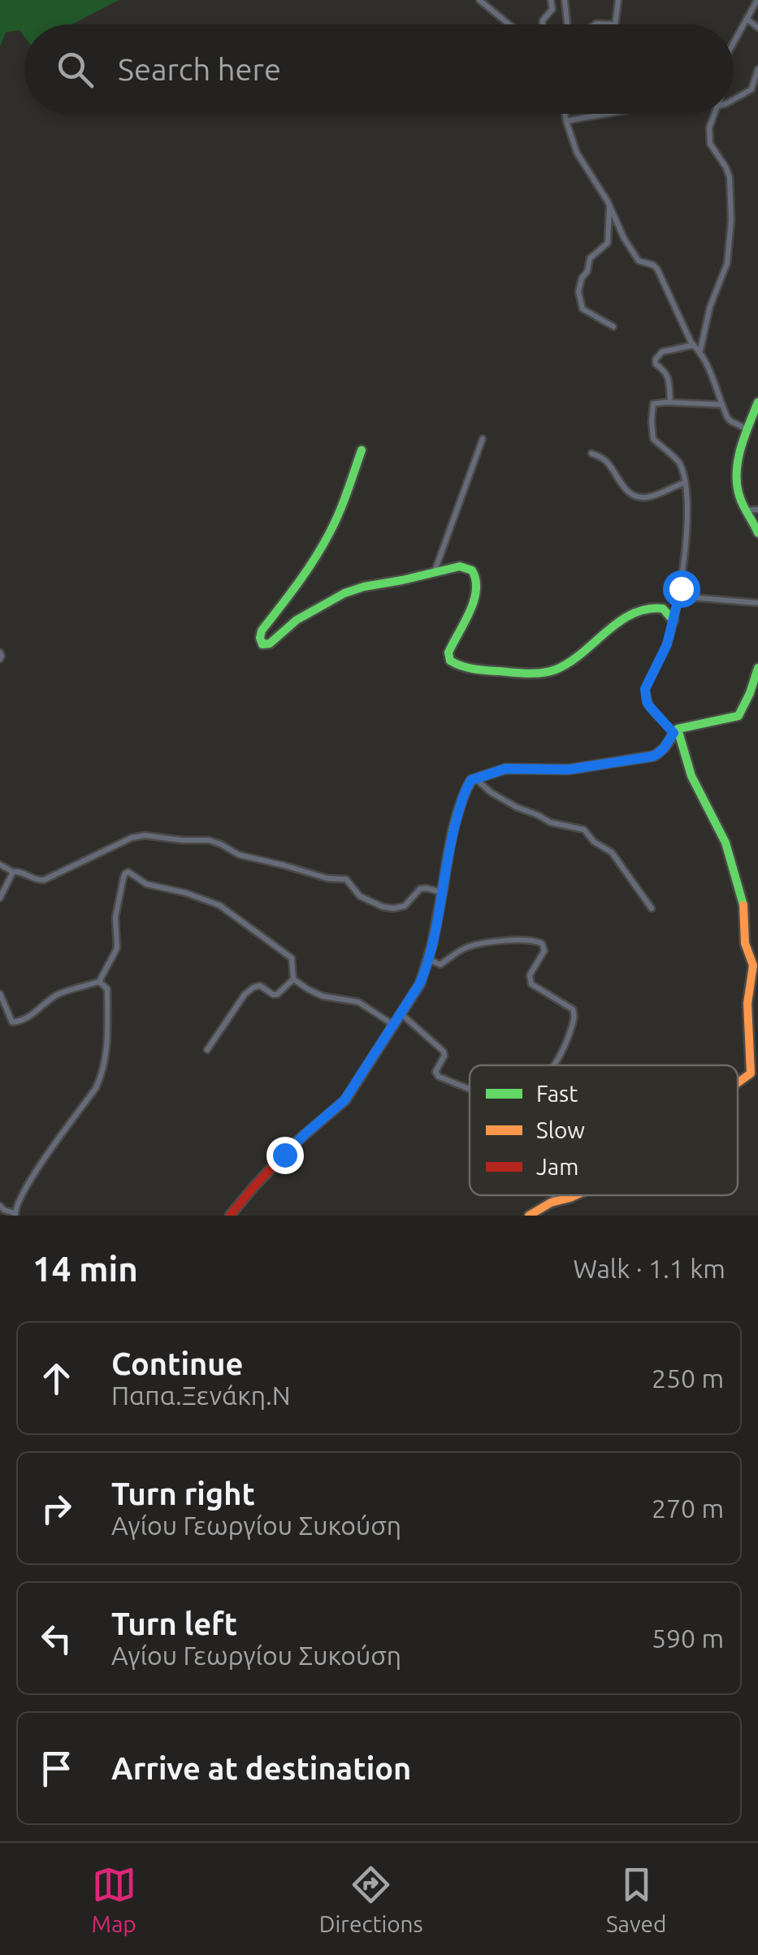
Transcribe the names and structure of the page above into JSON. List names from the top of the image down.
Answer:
{
  "legend": ["Fast", "Slow", "Jam"],
  "page": {
    "search": "Search here",
    "heading": ["14 min", "Walk · 1.1 km"],
    "list": [
      ["Continue", "Παπα.Ξενάκη.Ν", "250 m"],
      ["Turn right", "Αγίου Γεωργίου Συκούση", "270 m"],
      ["Turn left", "Αγίου Γεωργίου Συκούση", "590 m"],
      "Arrive at destination"
    ],
    "nav": ["Map", "Directions", "Saved"]
  }
}
